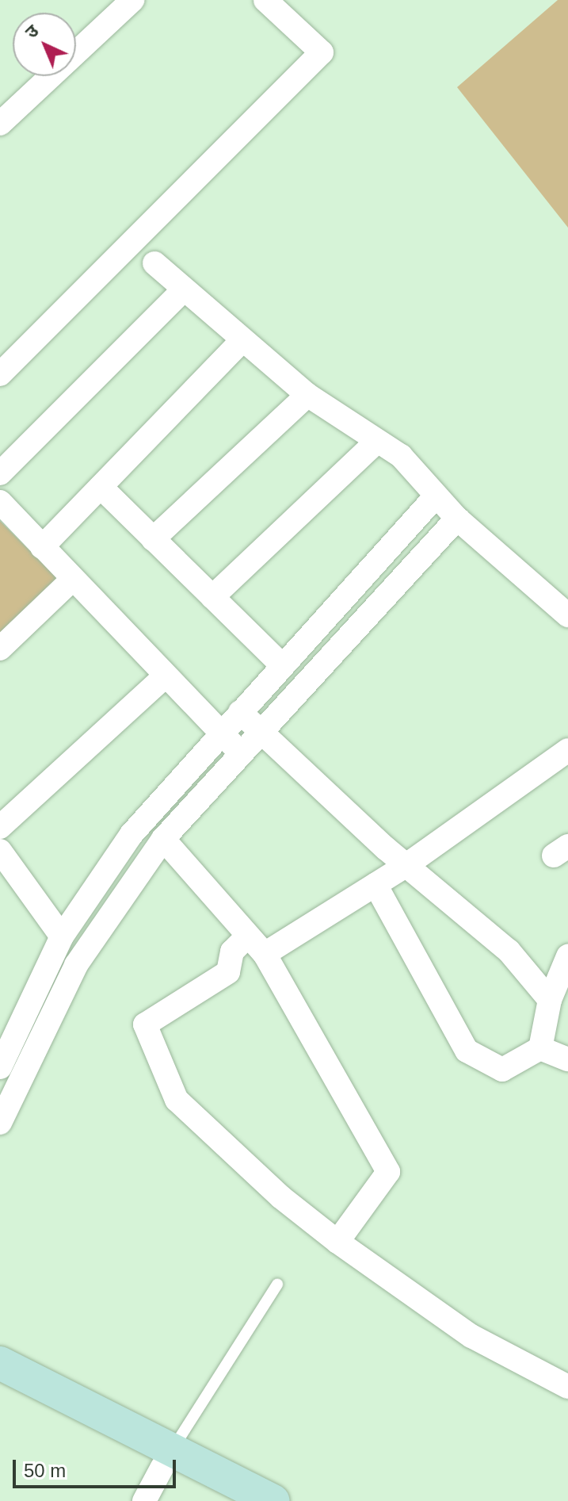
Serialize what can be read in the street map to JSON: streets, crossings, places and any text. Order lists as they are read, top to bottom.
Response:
{
  "scale_bar": "50 m",
  "north": "top left"
}
